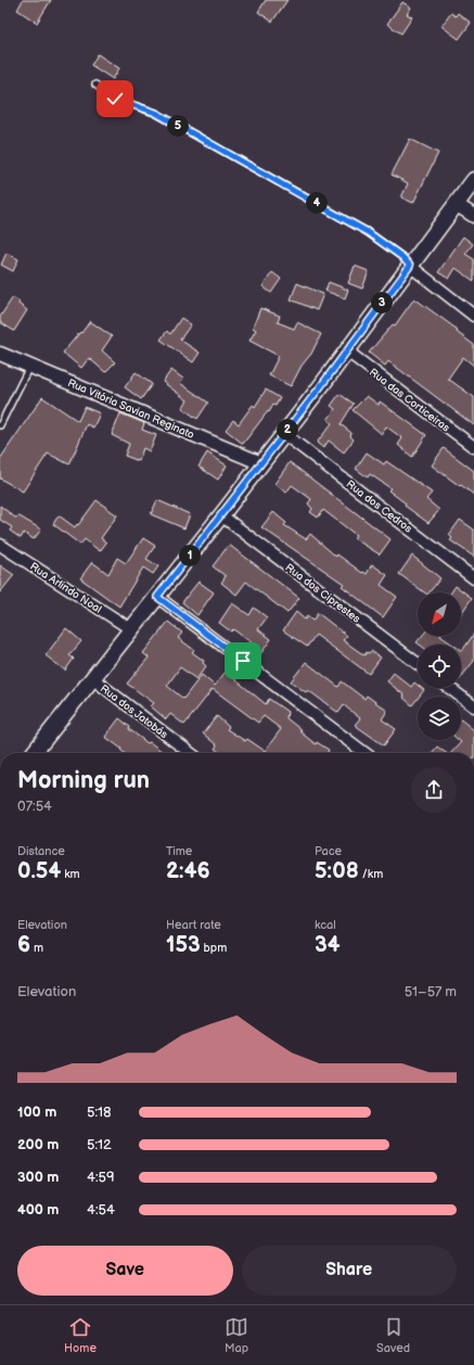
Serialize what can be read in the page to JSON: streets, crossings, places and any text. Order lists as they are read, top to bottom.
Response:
{
  "streets": {
    "street": [
      "Rua das Corticeiras",
      "Rua Vitória Savian Reginato",
      "Rua dos Cedros",
      "Rua Arlindo Noal",
      "Rua dos Ciprestes",
      "Rua dos Jatobás"
    ]
  },
  "north": "bottom left",
  "page": {
    "pins": [
      "5",
      "4",
      "3",
      "2",
      "1"
    ],
    "heading": ["Morning run", "07:54"],
    "stats": [
      ["Distance", "0.54 km"],
      ["Time", "2:46"],
      ["Pace", "5:08 /km"],
      ["Elevation", "6 m"],
      ["Heart rate", "153 bpm"],
      ["kcal", "34"]
    ],
    "chart": ["Elevation", "51–57 m"],
    "list": [
      {
        "name": "100 m",
        "note": "5:18"
      },
      {
        "name": "200 m",
        "note": "5:12"
      },
      {
        "name": "300 m",
        "note": "4:59"
      },
      {
        "name": "400 m",
        "note": "4:54"
      }
    ],
    "buttons": ["Save", "Share"],
    "tabs": ["Home", "Map", "Saved"]
  }
}
